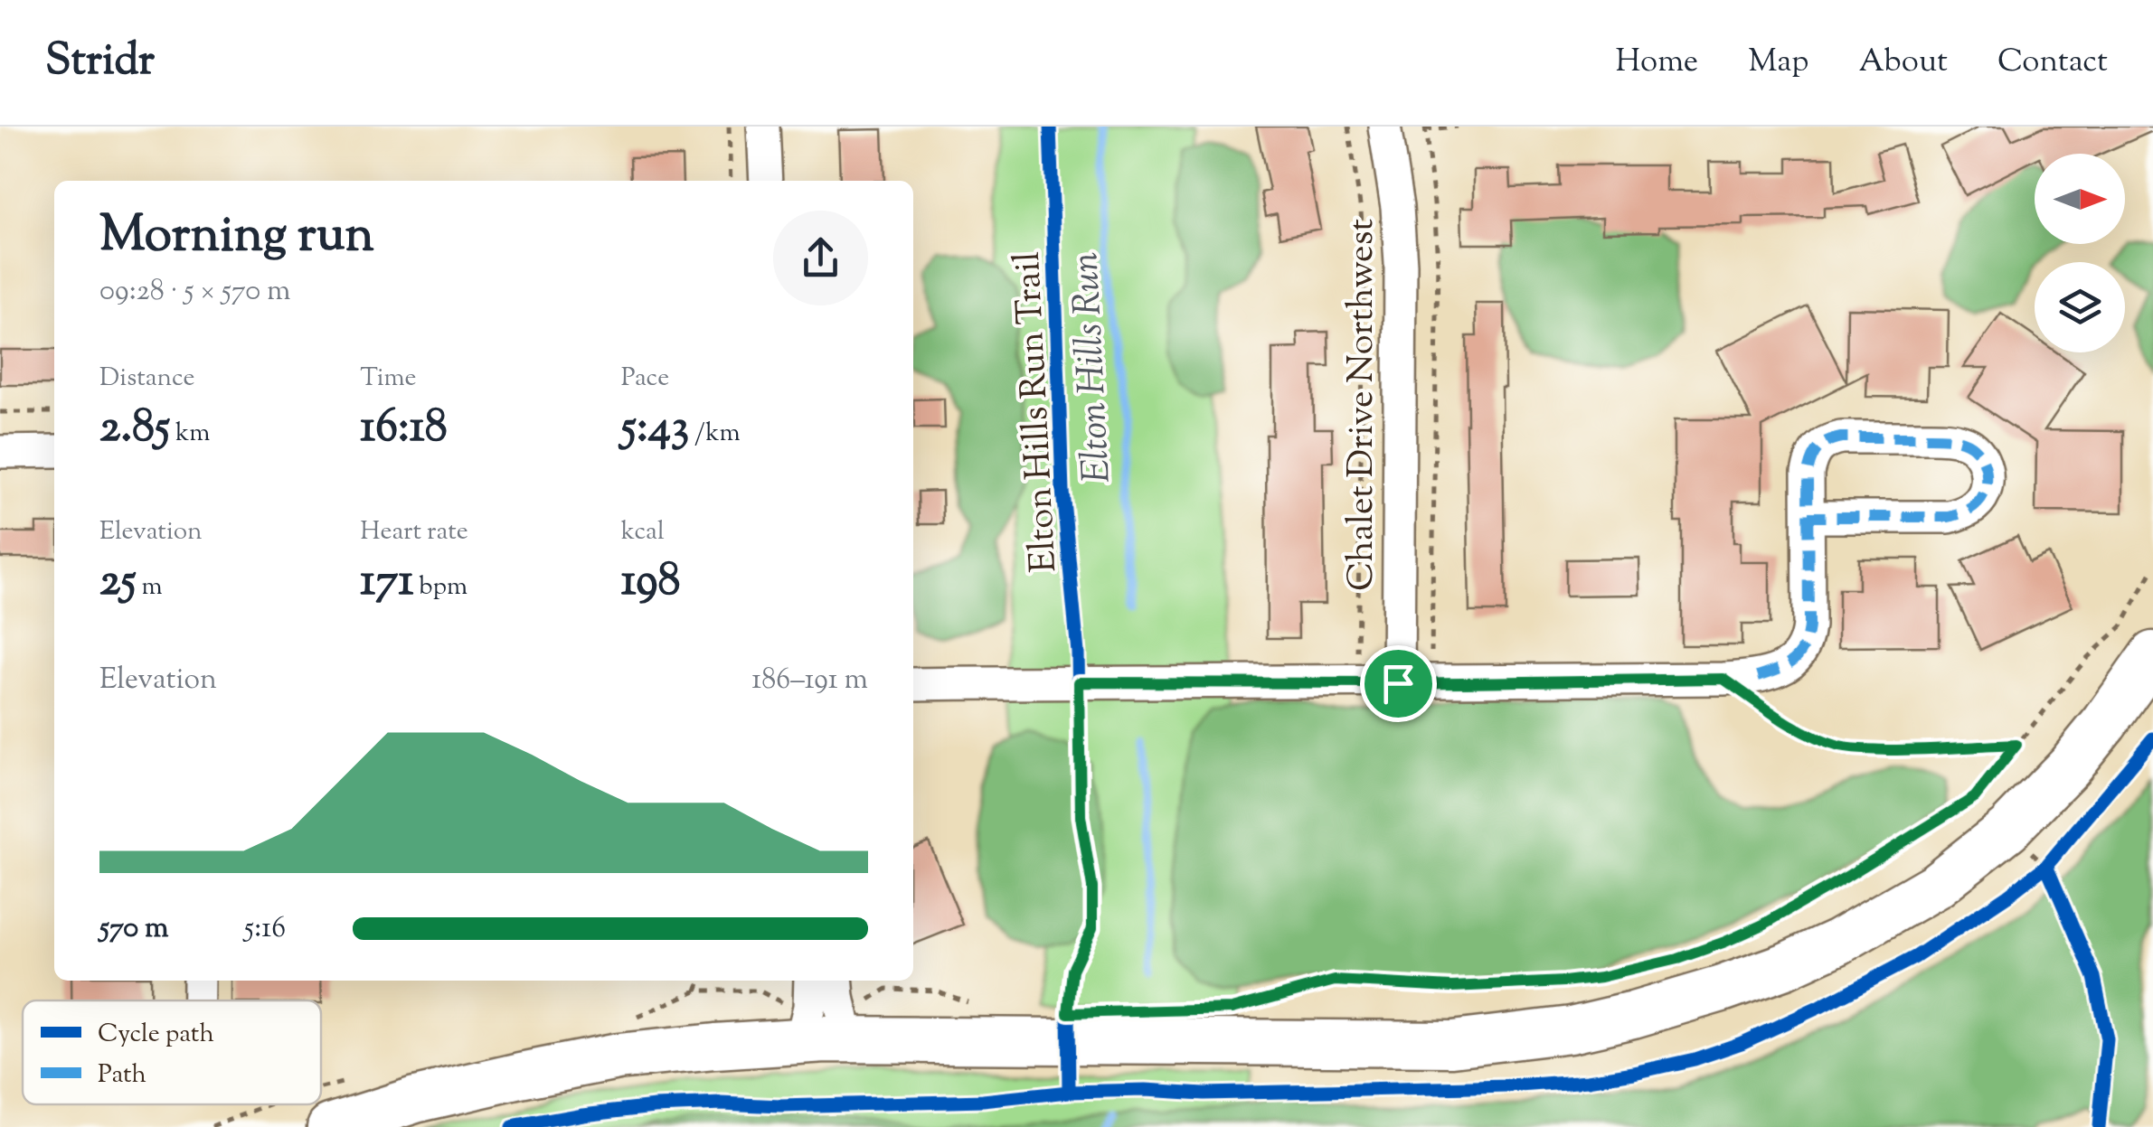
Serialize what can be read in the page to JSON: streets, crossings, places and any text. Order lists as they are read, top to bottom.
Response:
{
  "streets": {
    "street": ["Chalet Drive Northwest"],
    "cycle path": ["Elton Hills Run Trail"]
  },
  "water": ["Elton Hills Run"],
  "legend": ["Cycle path", "Path"],
  "north": "right",
  "page": {
    "header": "Stridr",
    "nav": [
      "Home",
      "Map",
      "About",
      "Contact"
    ],
    "heading": ["Morning run", "09:28 · 5 × 570 m"],
    "stats": [
      ["Distance", "2.85 km"],
      ["Time", "16:18"],
      ["Pace", "5:43 /km"],
      ["Elevation", "25 m"],
      ["Heart rate", "171 bpm"],
      ["kcal", "198"]
    ],
    "chart": ["Elevation", "186–191 m"],
    "list": [
      {
        "name": "570 m",
        "note": "5:16"
      }
    ]
  }
}
